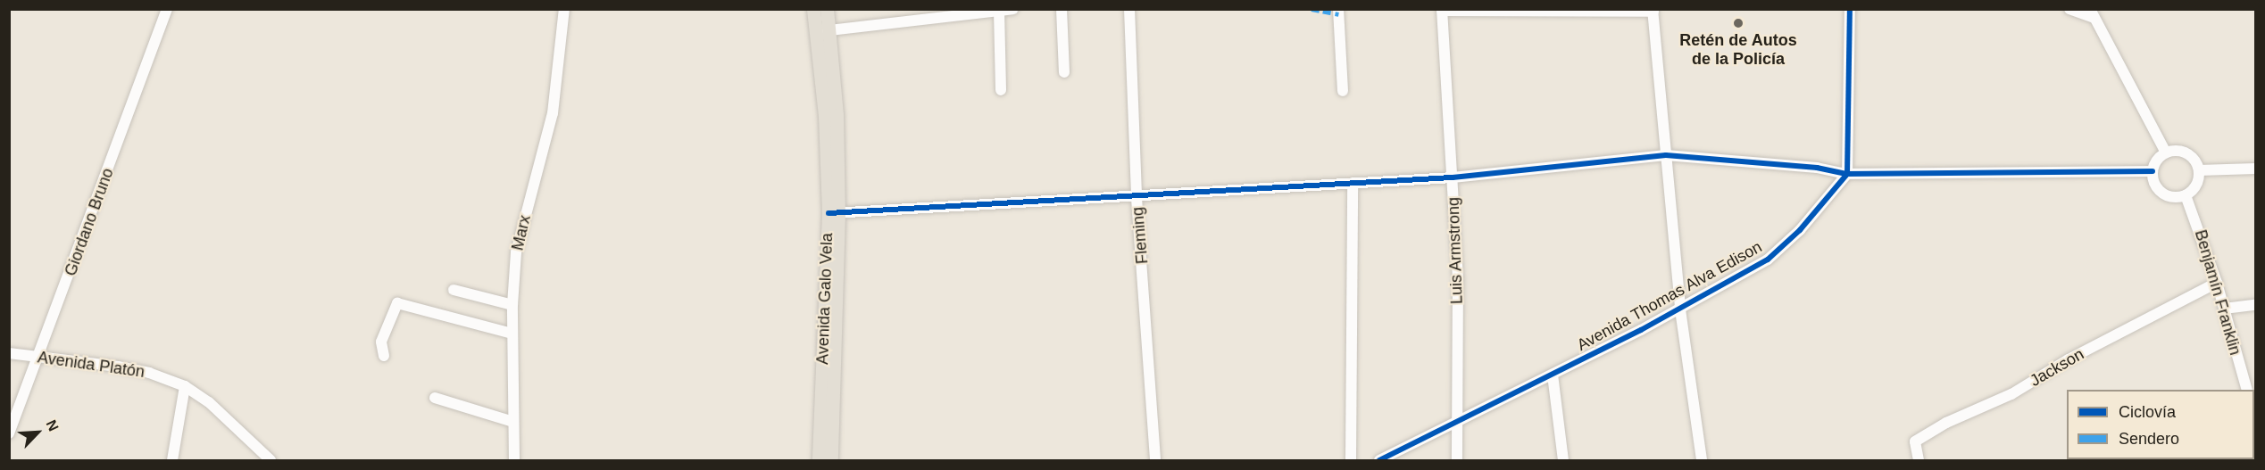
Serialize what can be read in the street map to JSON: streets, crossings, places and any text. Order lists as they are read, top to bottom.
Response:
{
  "streets": {
    "main road": ["Avenida Galo Vela"],
    "street": [
      "Giordano Bruno",
      "Marx",
      "Fleming",
      "Luis Armstrong",
      "Benjamín Franklin",
      "Avenida Thomas Alva Edison",
      "Avenida Platón",
      "Jackson"
    ]
  },
  "crossings": [
    ["Giordano Bruno", "Avenida Platón"],
    ["Luis Armstrong", "Avenida Thomas Alva Edison"],
    ["Benjamín Franklin", "Jackson"]
  ],
  "places": ["Retén de Autos de la Policía"],
  "legend": ["Ciclovía", "Sendero"],
  "north": "top right"
}
